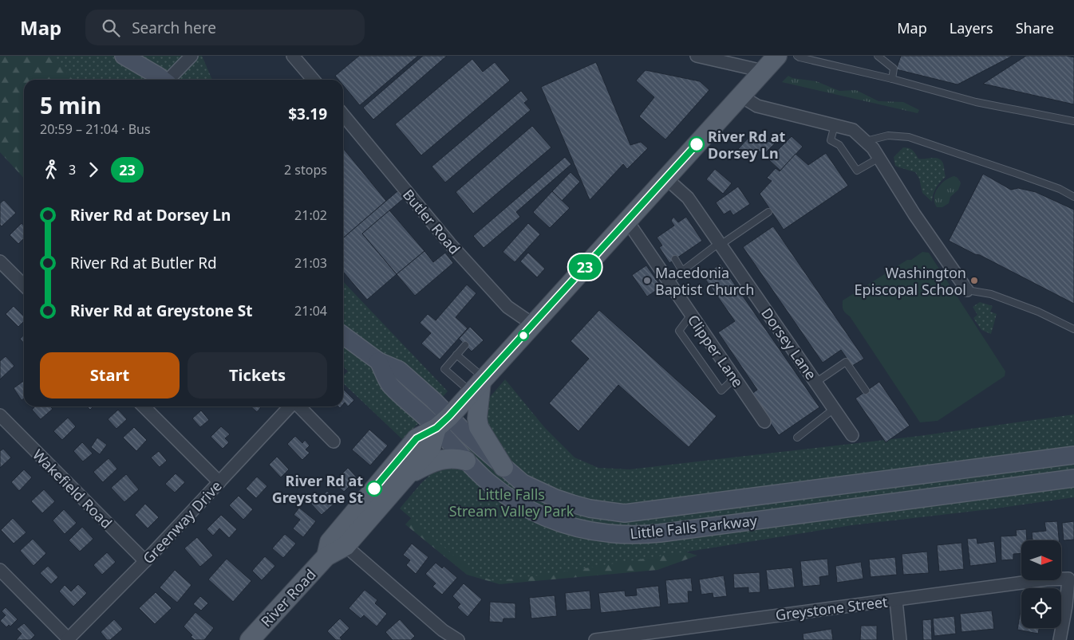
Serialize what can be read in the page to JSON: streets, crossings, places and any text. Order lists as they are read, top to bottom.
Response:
{
  "streets": {
    "main road": ["Little Falls Parkway", "River Road"],
    "street": [
      "Butler Road",
      "Dorsey Lane",
      "Clipper Lane",
      "Wakefield Road",
      "Greenway Drive",
      "Greystone Street"
    ]
  },
  "crossings": [
    ["Butler Road", "River Road"],
    ["Dorsey Lane", "River Road"],
    ["Clipper Lane", "River Road"],
    ["Wakefield Road", "Greenway Drive"],
    ["Little Falls Parkway", "River Road"]
  ],
  "parks": ["Little Falls Stream Valley Park"],
  "places": [
    "River Rd at Dorsey Ln",
    "Macedonia Baptist Church",
    "Washington Episcopal School",
    "River Rd at Greystone St"
  ],
  "lines": ["bus line 23"],
  "north": "right",
  "page": {
    "header": "Map",
    "search": "Search here",
    "nav": ["Map", "Layers", "Share"],
    "on_map": "23",
    "heading": ["5 min", "20:59 – 21:04 · Bus", "$3.19"],
    "legs": ["3", "23", "2 stops"],
    "list": [
      {
        "name": "River Rd at Dorsey Ln",
        "value": "21:02"
      },
      {
        "name": "River Rd at Butler Rd",
        "value": "21:03"
      },
      {
        "name": "River Rd at Greystone St",
        "value": "21:04"
      }
    ],
    "buttons": ["Start", "Tickets"]
  }
}
